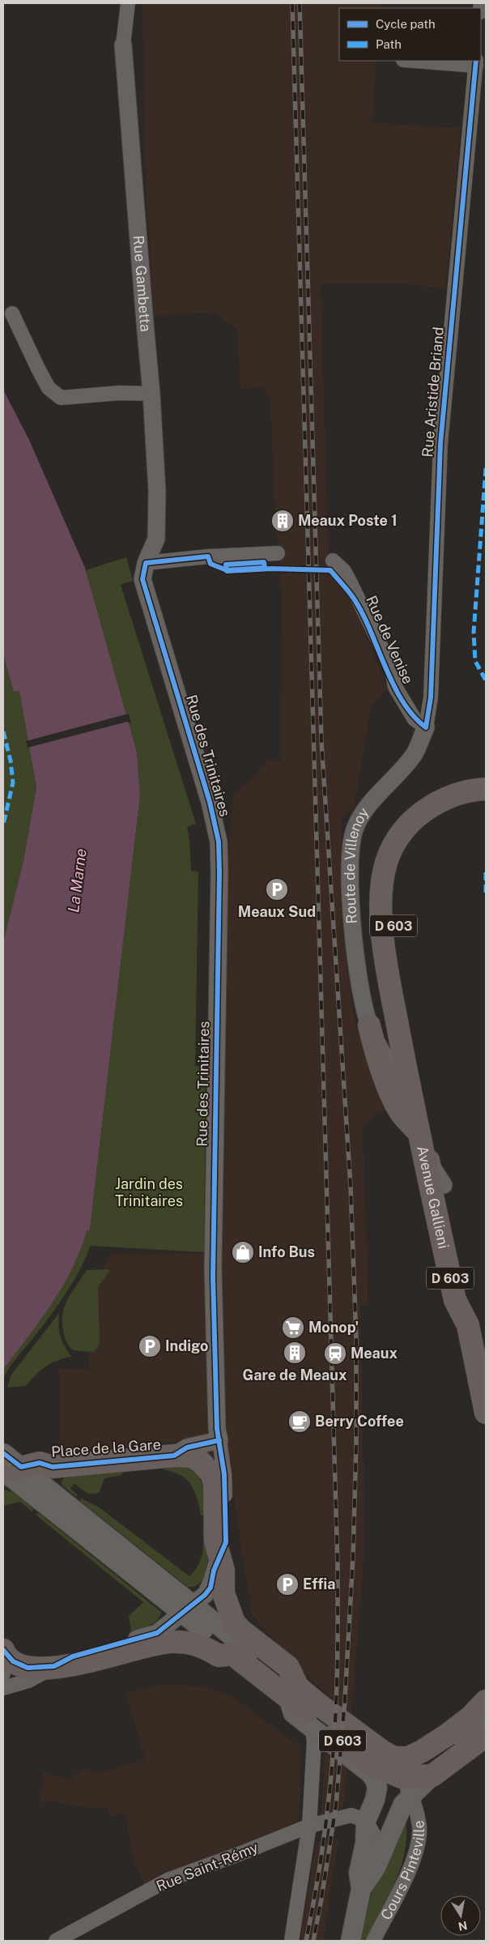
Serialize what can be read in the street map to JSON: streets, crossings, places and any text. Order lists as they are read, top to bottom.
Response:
{
  "streets": {
    "main road": [
      "Rue des Trinitaires",
      "D 603",
      "Avenue Gallieni",
      "Place de la Gare",
      "Cours Pinteville"
    ],
    "street": [
      "Rue Gambetta",
      "Rue Aristide Briand",
      "Rue de Venise",
      "Route de Villenoy",
      "Rue Saint-Rémy"
    ]
  },
  "crossings": [
    ["Rue Gambetta", "Rue des Trinitaires"],
    ["Rue Aristide Briand", "Rue de Venise"],
    ["Rue Aristide Briand", "Route de Villenoy"],
    ["Rue de Venise", "Route de Villenoy"],
    ["Rue des Trinitaires", "D 603"],
    ["Rue des Trinitaires", "Place de la Gare"],
    ["Route de Villenoy", "D 603"],
    ["D 603", "Avenue Gallieni"],
    ["D 603", "Place de la Gare"],
    ["D 603", "Cours Pinteville"],
    ["Rue Saint-Rémy", "Cours Pinteville"]
  ],
  "water": ["La Marne"],
  "parks": ["Jardin des Trinitaires"],
  "places": {
    "building": ["Meaux Poste 1", "Gare de Meaux"],
    "parking": ["Meaux Sud", "Indigo", "Effia"],
    "shop": ["Info Bus"],
    "supermarket": ["Monop'"],
    "station": ["Meaux"],
    "cafe": ["Berry Coffee"]
  },
  "legend": ["Cycle path", "Path"],
  "north": "bottom"
}
